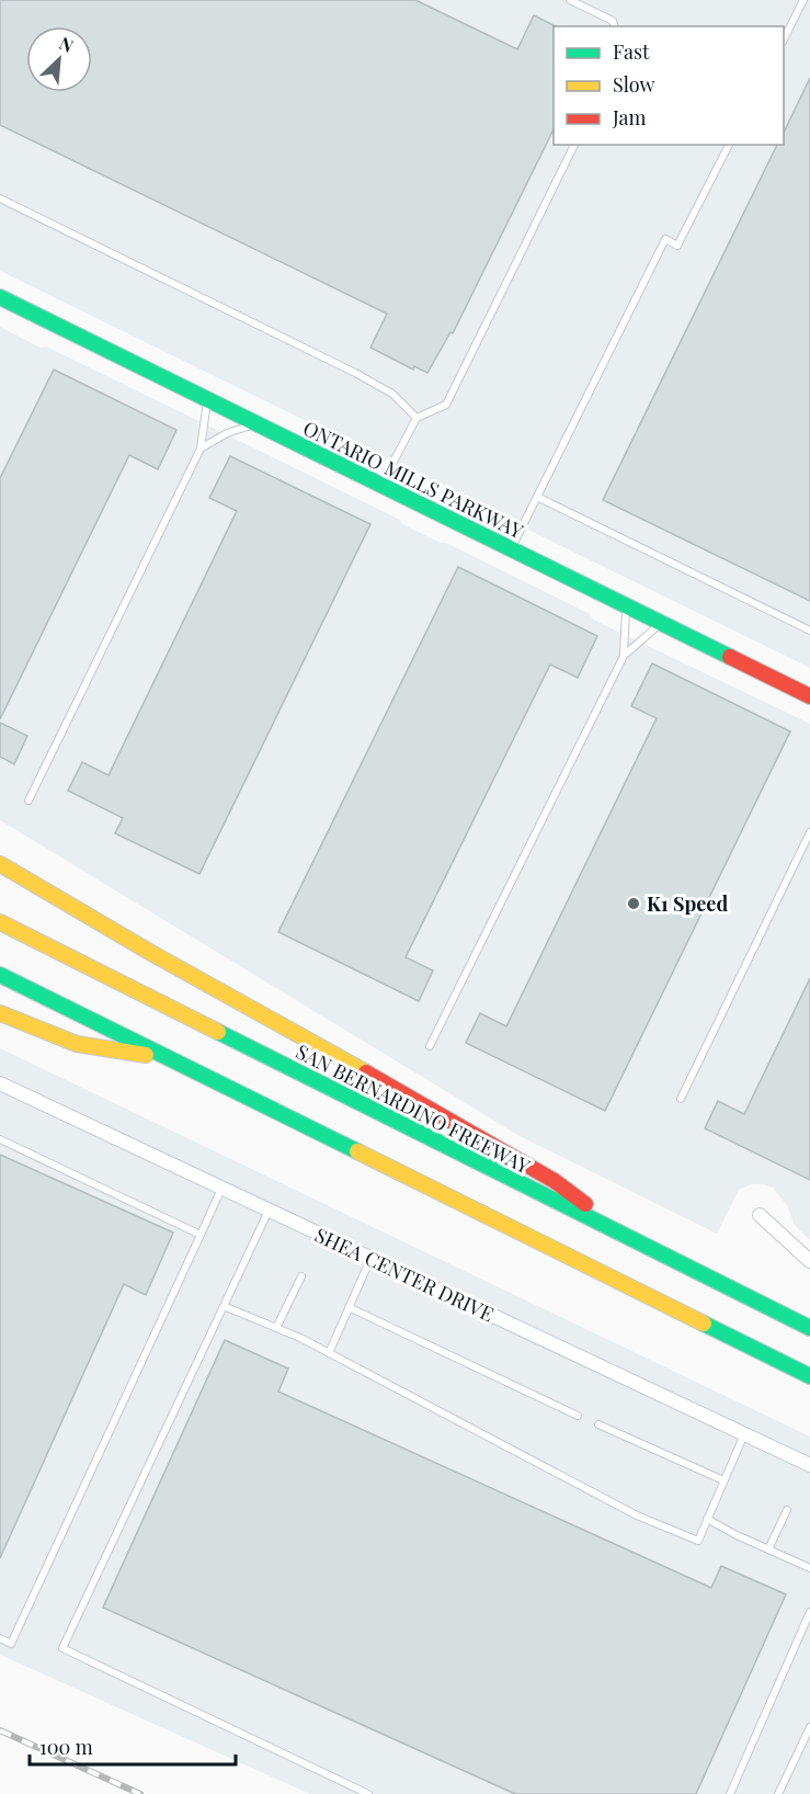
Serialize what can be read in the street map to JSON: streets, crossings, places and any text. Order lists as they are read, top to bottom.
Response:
{
  "streets": {
    "main road": ["ONTARIO MILLS PARKWAY", "SAN BERNARDINO FREEWAY"],
    "street": ["SHEA CENTER DRIVE"]
  },
  "places": ["K1 Speed"],
  "legend": ["Fast", "Slow", "Jam"],
  "scale_bar": "100 m",
  "north": "top right"
}
